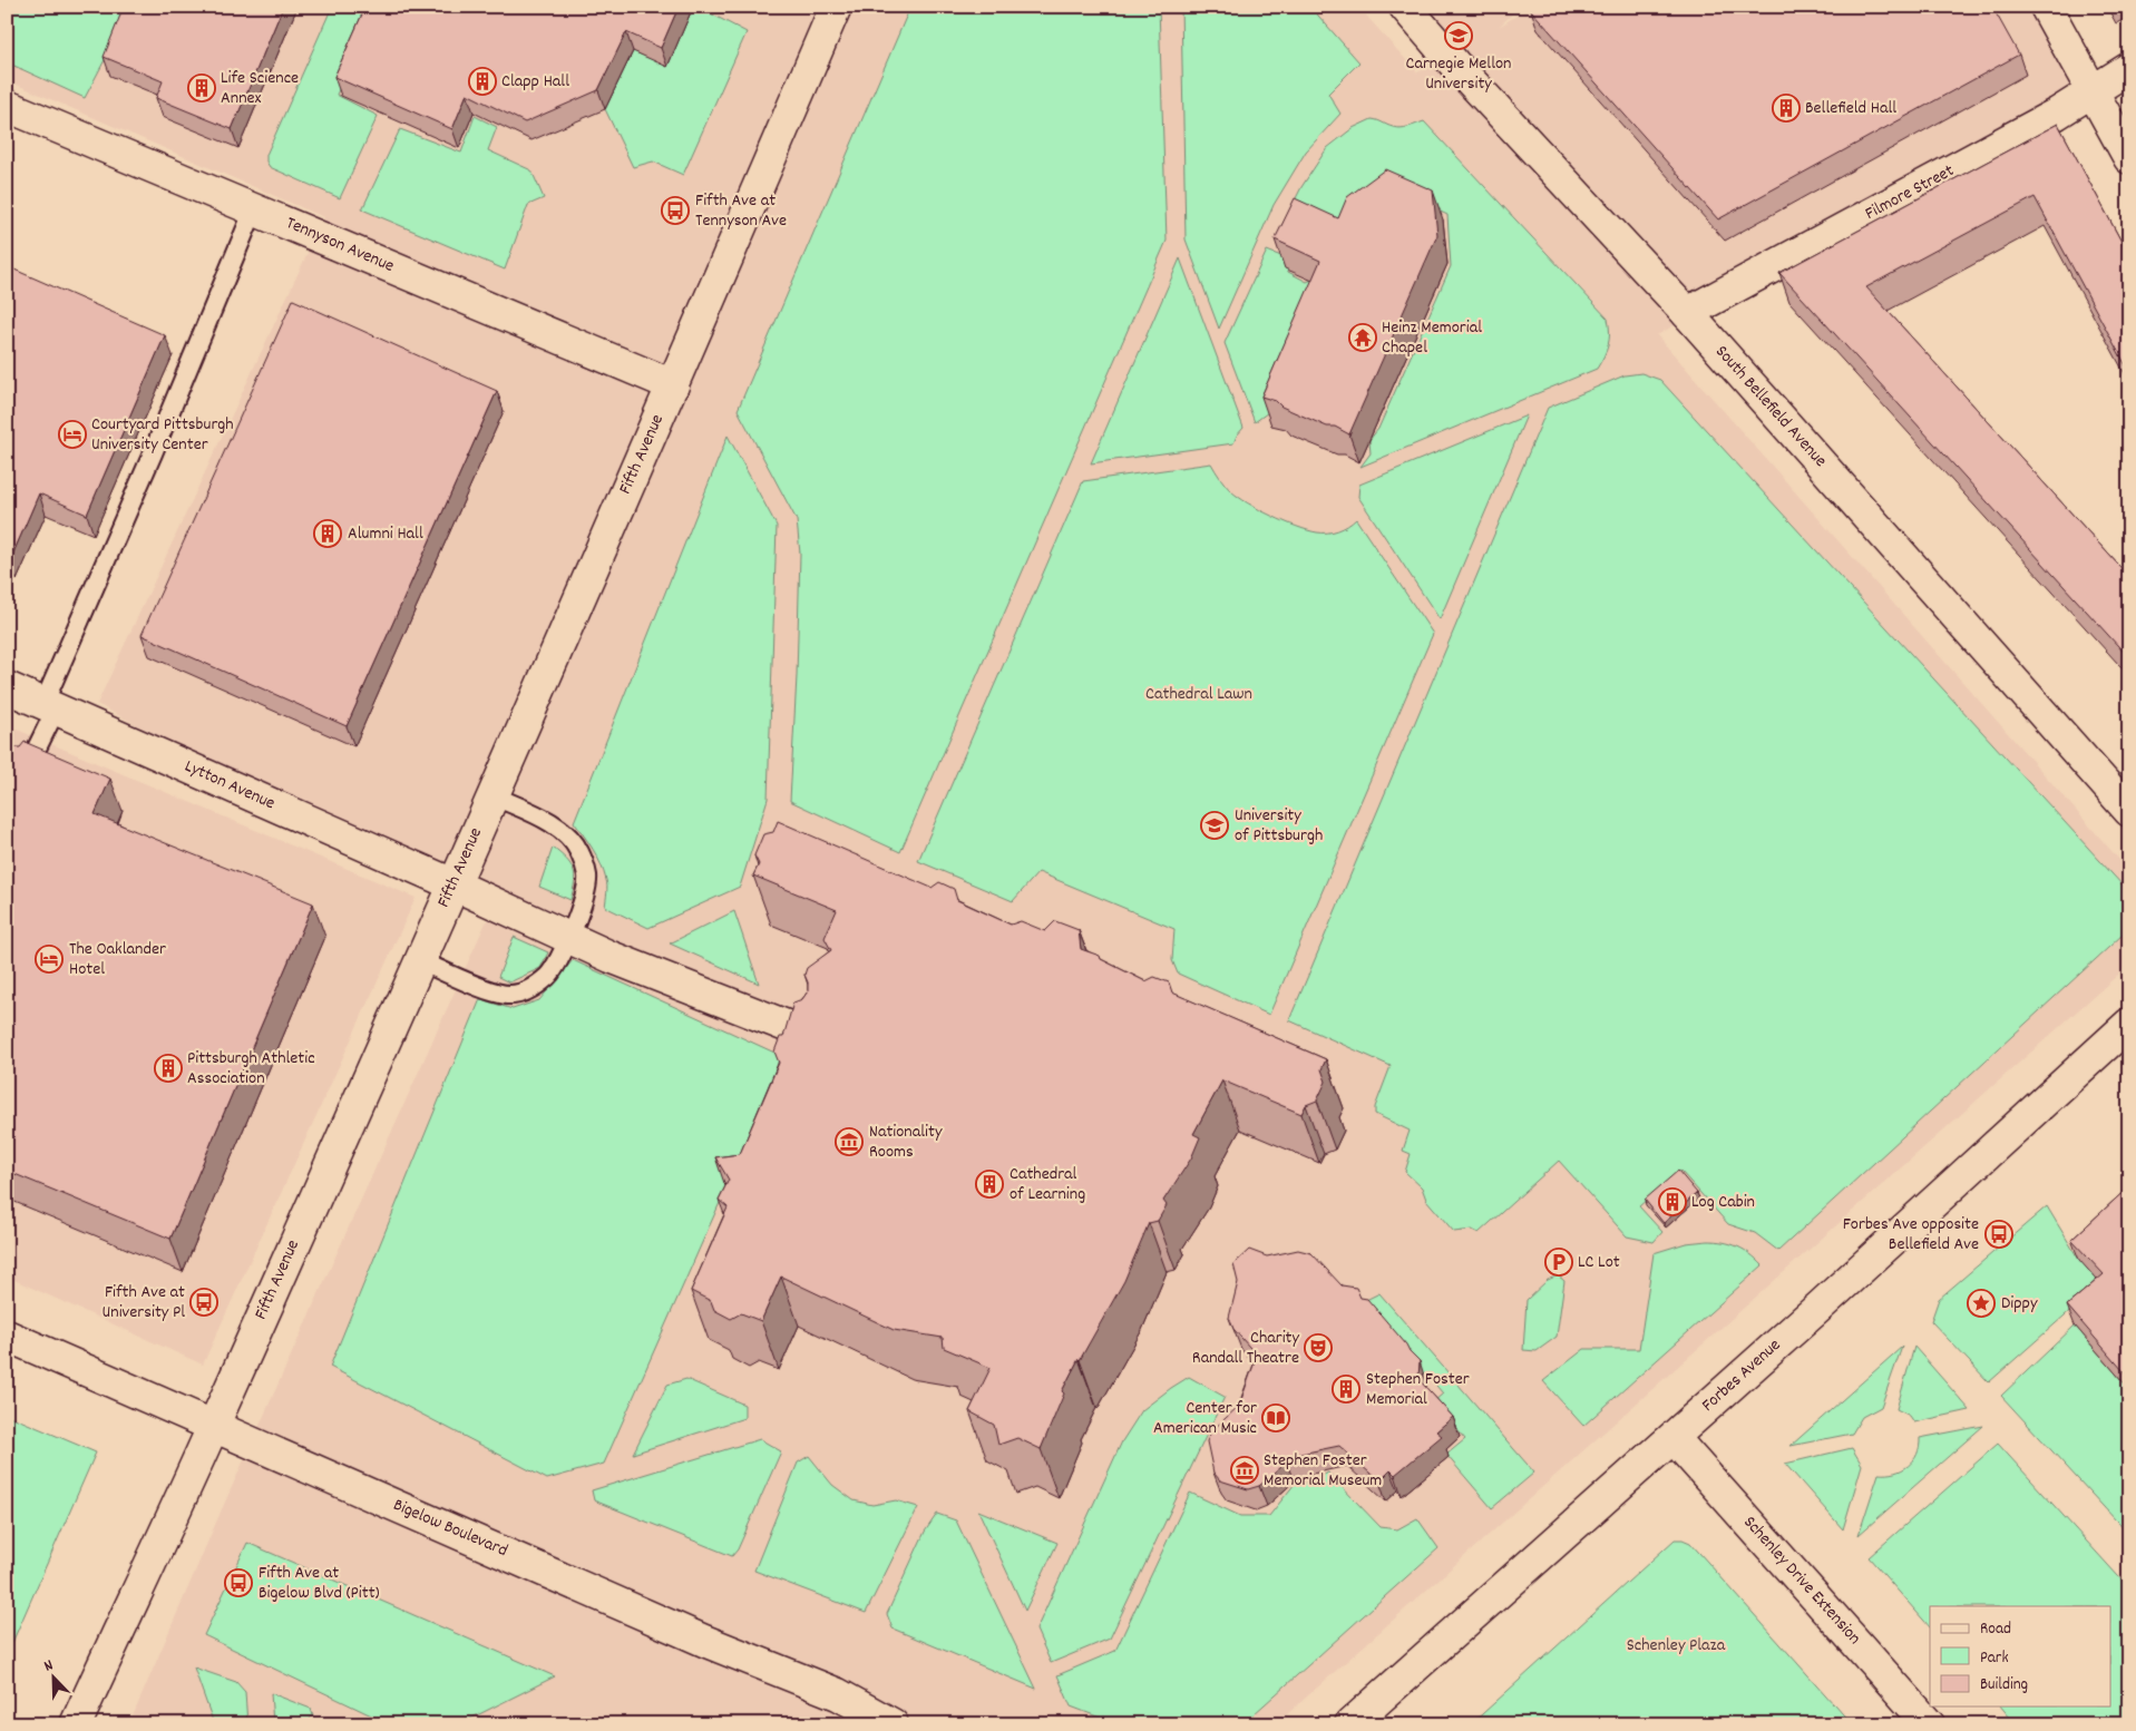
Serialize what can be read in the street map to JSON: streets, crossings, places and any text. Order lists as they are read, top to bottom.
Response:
{
  "streets": {
    "main road": [
      "Filmore Street",
      "Tennyson Avenue",
      "South Bellefield Avenue",
      "Fifth Avenue",
      "Lytton Avenue",
      "Forbes Avenue",
      "Bigelow Boulevard",
      "Schenley Drive Extension"
    ]
  },
  "crossings": [
    ["Filmore Street", "South Bellefield Avenue"],
    ["Tennyson Avenue", "Fifth Avenue"],
    ["Fifth Avenue", "Lytton Avenue"],
    ["Fifth Avenue", "Bigelow Boulevard"],
    ["Forbes Avenue", "Schenley Drive Extension"]
  ],
  "parks": ["Cathedral Lawn", "Schenley Plaza"],
  "places": {
    "school or university": ["Carnegie Mellon University", "University of Pittsburgh"],
    "building": [
      "Clapp Hall",
      "Life Science Annex",
      "Bellefield Hall",
      "Alumni Hall",
      "Pittsburgh Athletic Association",
      "Cathedral of Learning",
      "Log Cabin",
      "Stephen Foster Memorial"
    ],
    "bus stop": [
      "Fifth Ave at Tennyson Ave",
      "Forbes Ave opposite Bellefield Ave",
      "Fifth Ave at University Pl",
      "Fifth Ave at Bigelow Blvd (Pitt)"
    ],
    "temple": ["Heinz Memorial Chapel"],
    "hotel": ["Courtyard Pittsburgh University Center", "The Oaklander Hotel"],
    "museum": ["Nationality Rooms", "Stephen Foster Memorial Museum"],
    "parking": ["LC Lot"],
    "place": ["Dippy"],
    "theatre": ["Charity Randall Theatre"],
    "library": ["Center for American Music"]
  },
  "legend": ["Road", "Park", "Building"],
  "north": "top left"
}
